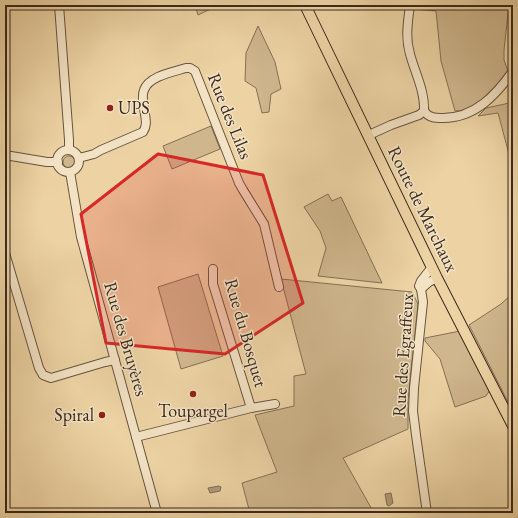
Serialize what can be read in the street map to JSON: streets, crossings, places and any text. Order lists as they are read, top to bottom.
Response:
{
  "streets": {
    "main road": ["Route de Marchaux"],
    "street": [
      "Rue des Lilas",
      "Rue du Bosquet",
      "Rue des Bruyères",
      "Rue des Egraffeux"
    ]
  },
  "crossings": [
    ["Rue des Lilas", "Rue des Bruyères"],
    ["Route de Marchaux", "Rue des Egraffeux"],
    ["Rue du Bosquet", "Rue des Bruyères"]
  ],
  "places": ["UPS", "Toupargel", "Spiral"]
}
